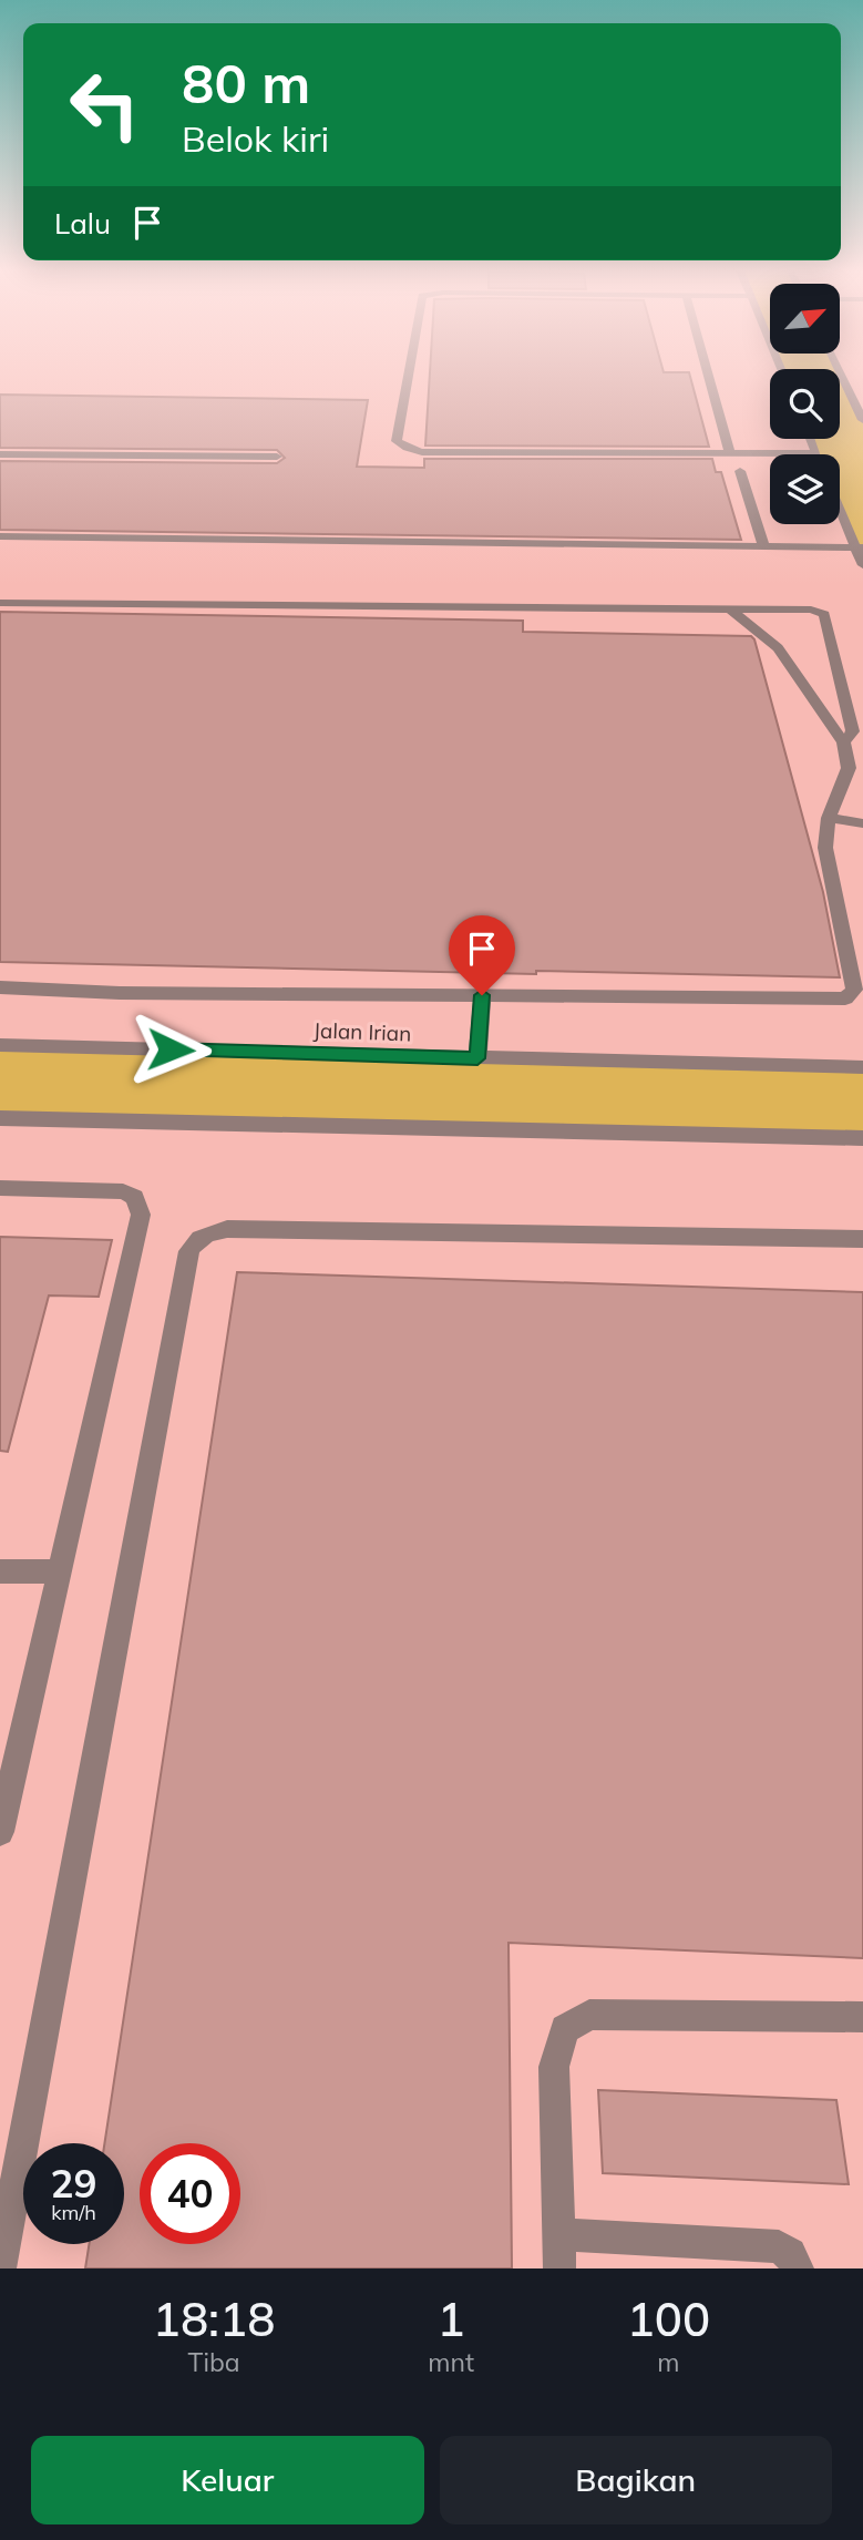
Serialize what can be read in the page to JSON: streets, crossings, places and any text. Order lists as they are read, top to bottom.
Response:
{
  "streets": {
    "street": ["Jalan Irian"]
  },
  "north": "top right",
  "page": {
    "turn": ["80 m", "Belok kiri"],
    "then": "Lalu",
    "speed": "29 km/h",
    "limit": "40",
    "eta": [
      "18:18",
      "Tiba",
      "1",
      "mnt",
      "100",
      "m"
    ],
    "buttons": ["Keluar", "Bagikan"]
  }
}
